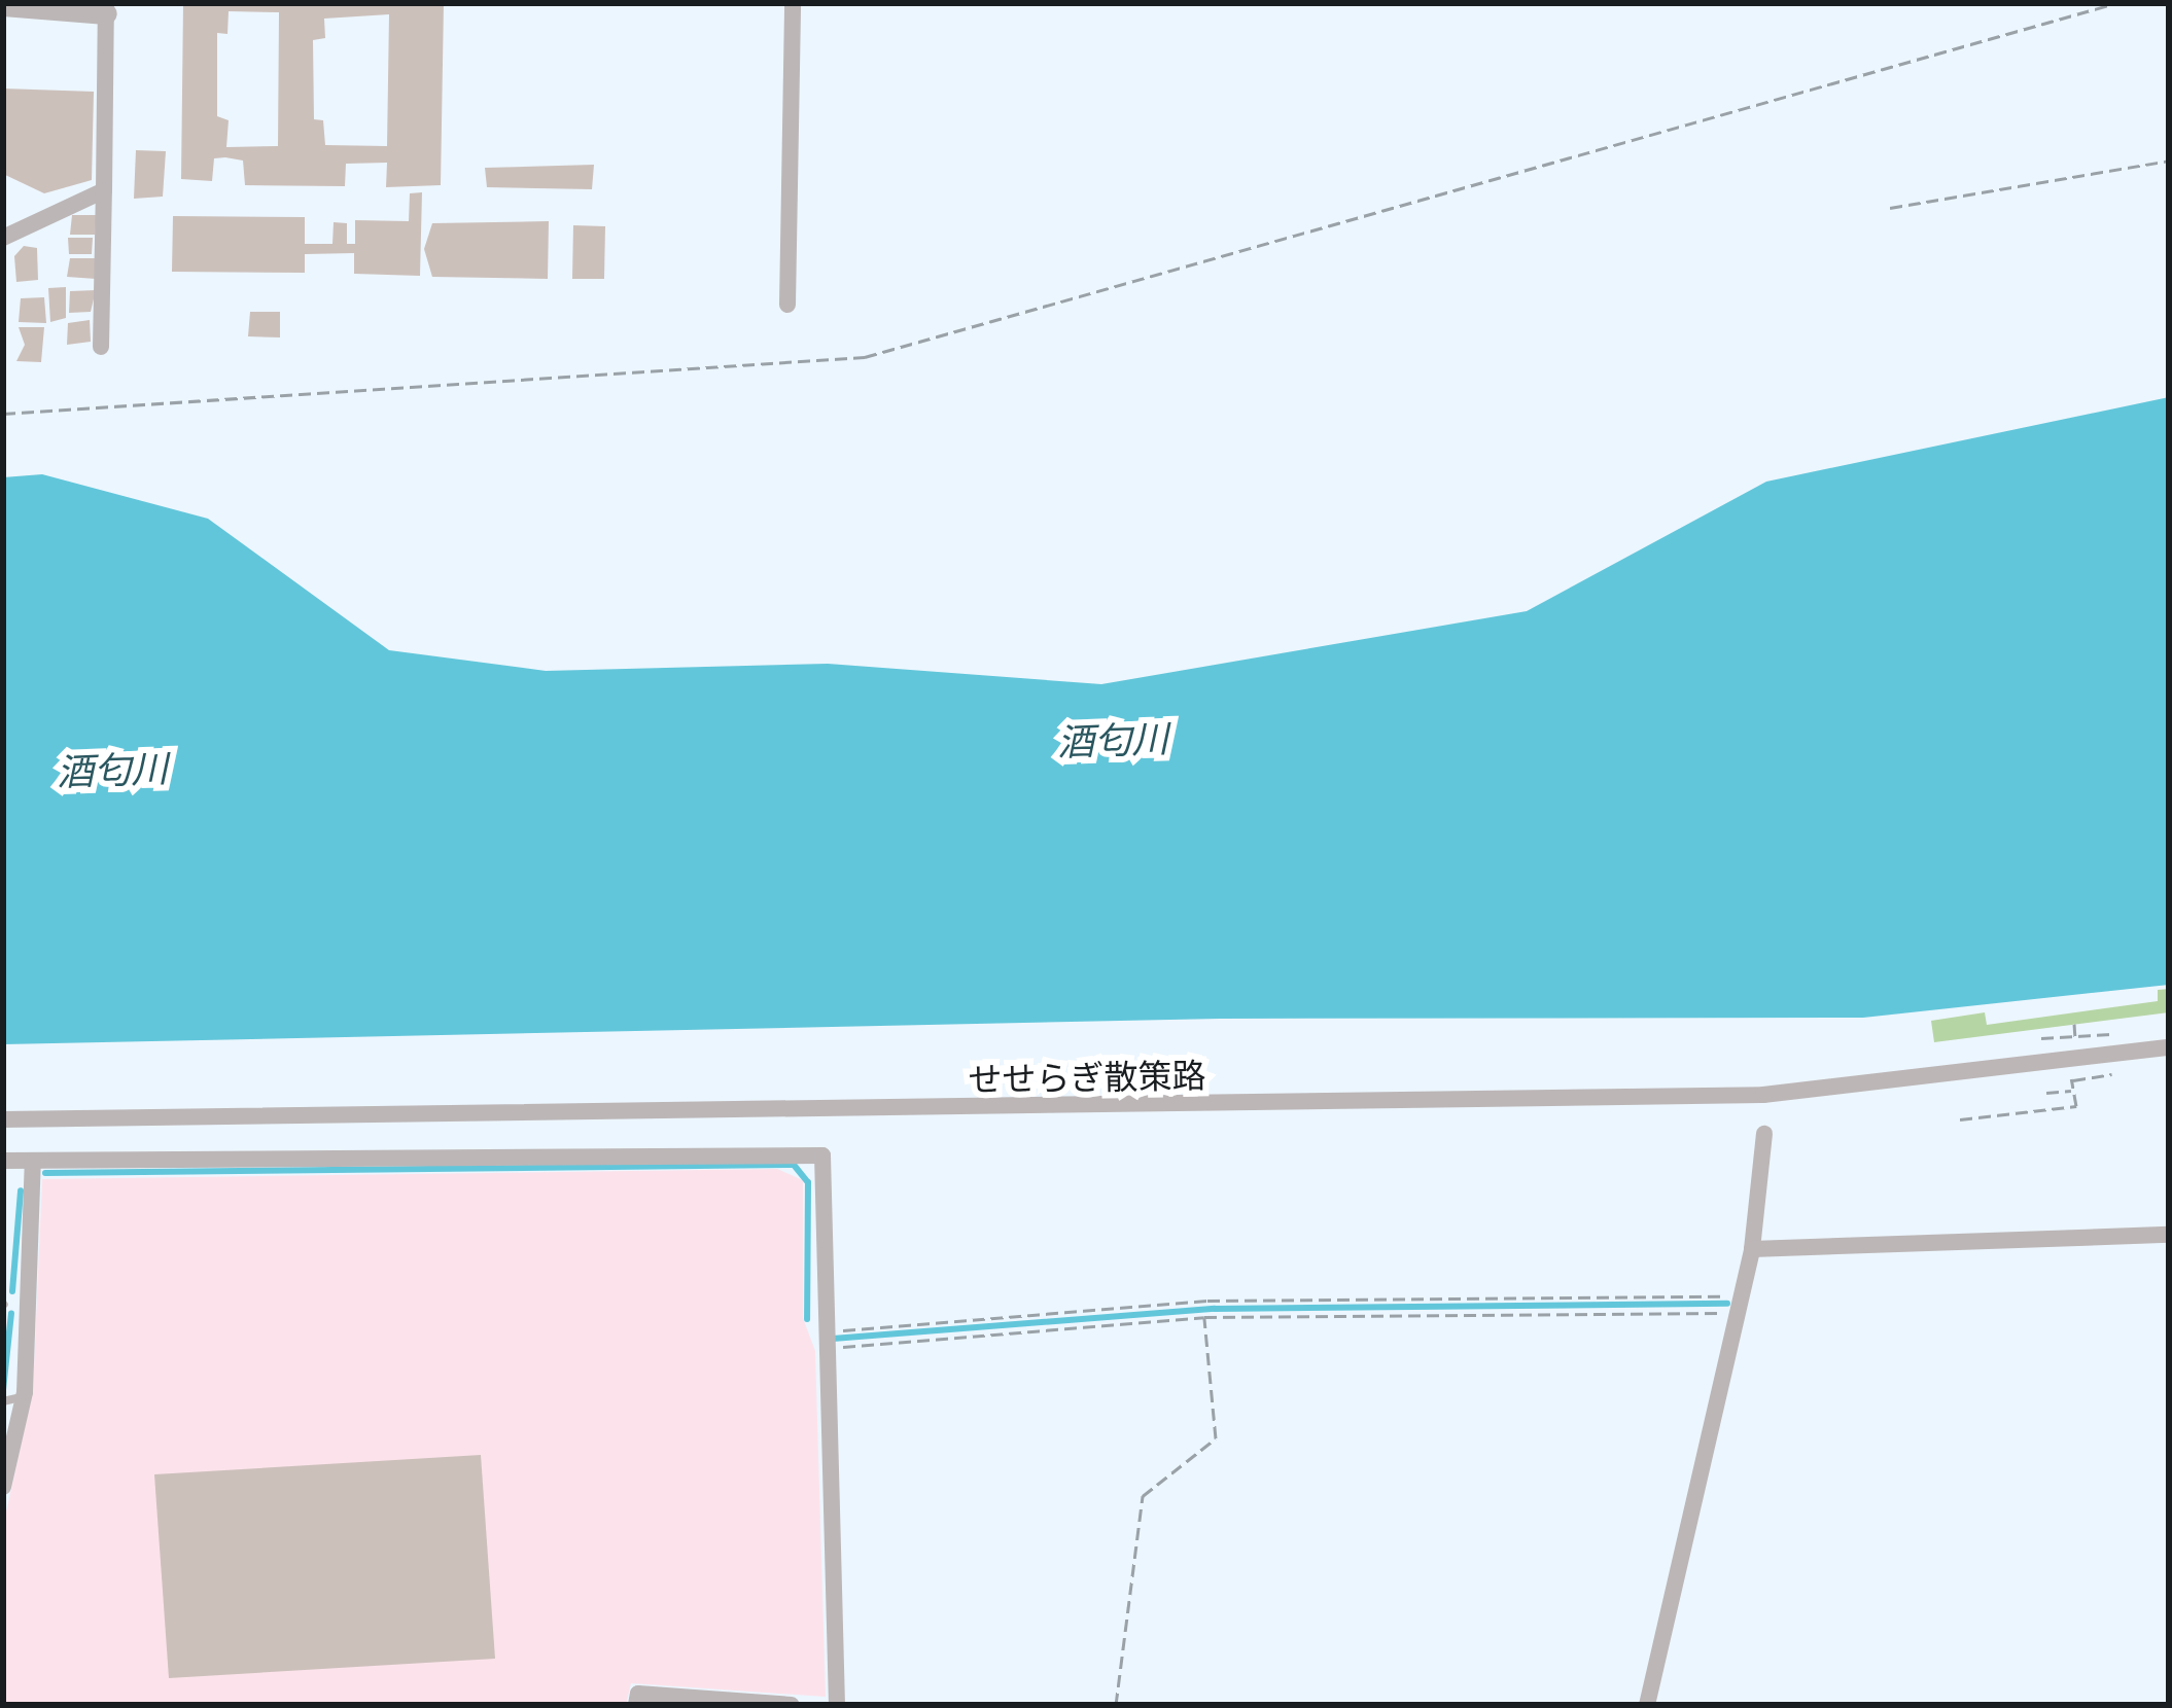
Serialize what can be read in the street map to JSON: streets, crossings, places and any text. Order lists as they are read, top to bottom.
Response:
{
  "streets": {
    "street": ["せせらぎ散策路"]
  },
  "water": ["酒匂川"]
}
